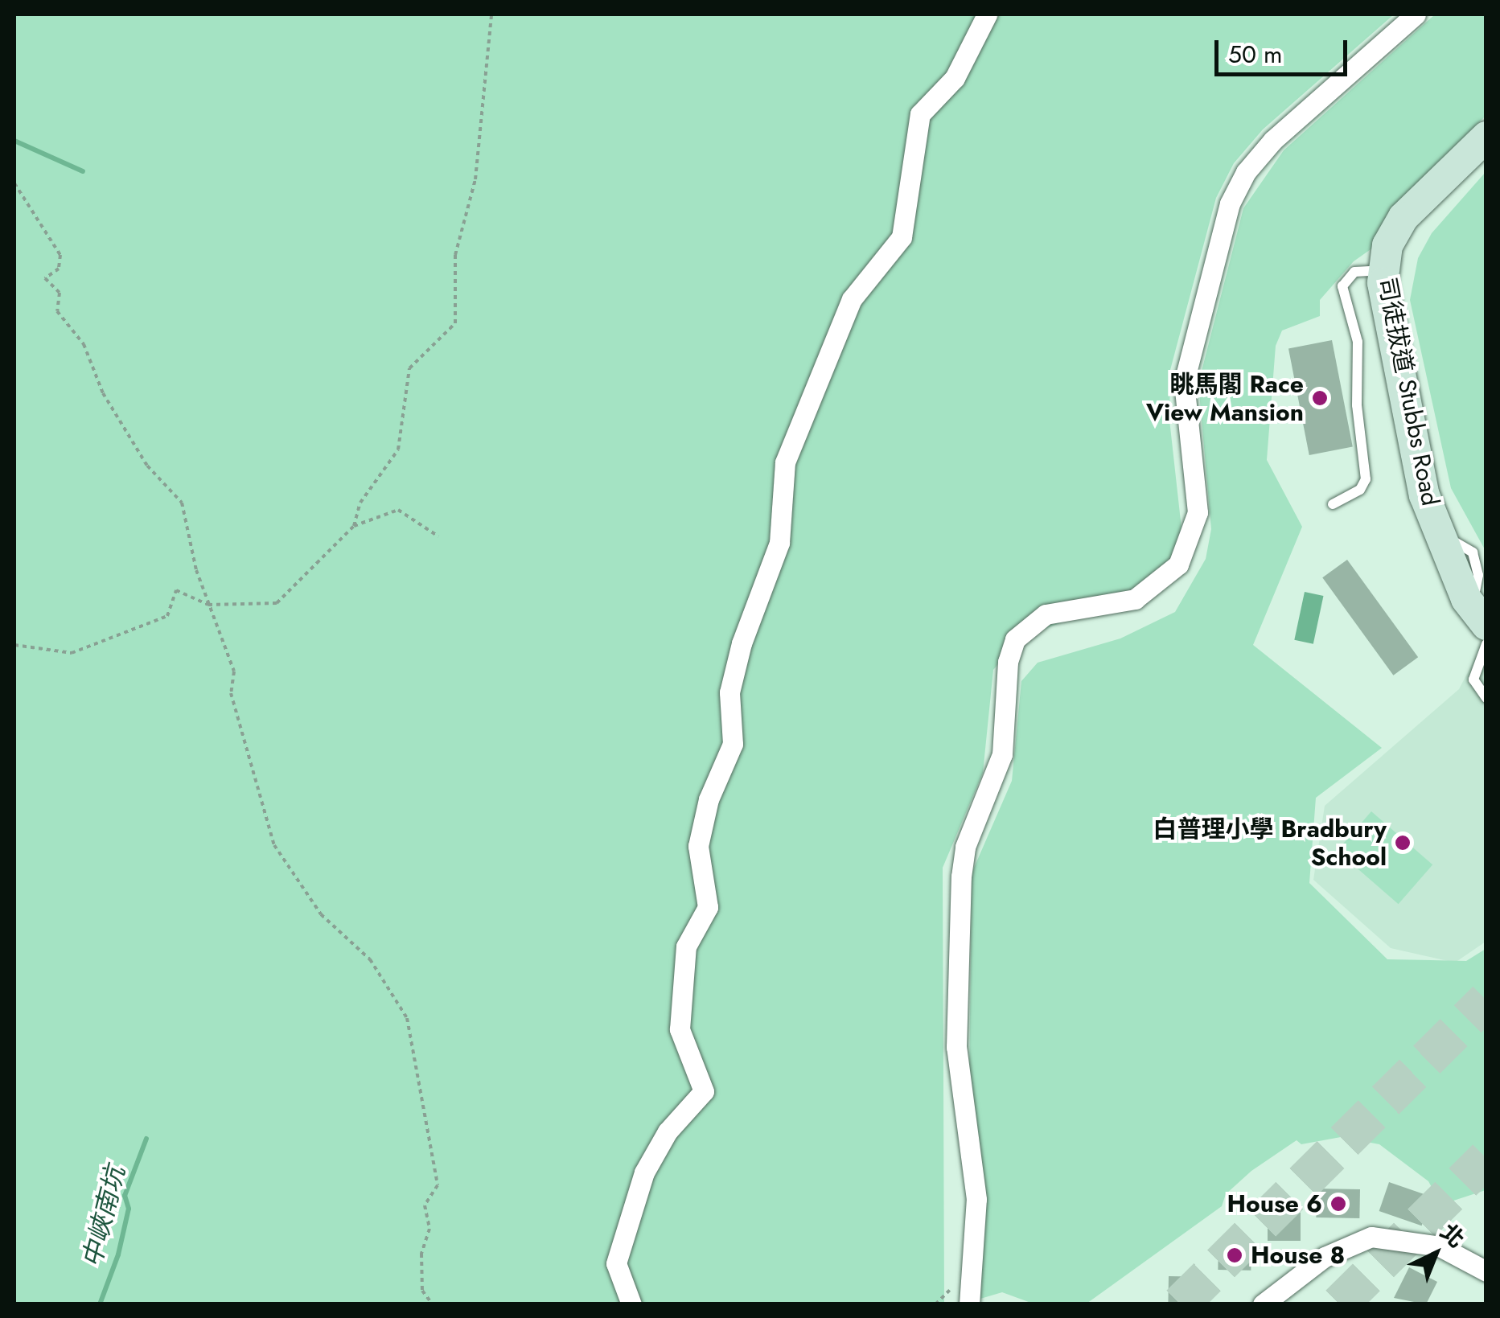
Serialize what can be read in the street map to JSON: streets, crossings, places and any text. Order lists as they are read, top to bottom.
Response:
{
  "streets": {
    "main road": ["司徒拔道 Stubbs Road"]
  },
  "water": ["中峽南坑"],
  "places": [
    "眺馬閣 Race View Mansion",
    "白普理小學 Bradbury School",
    "House 6",
    "House 8"
  ],
  "scale_bar": "50 m",
  "north": "top right"
}
